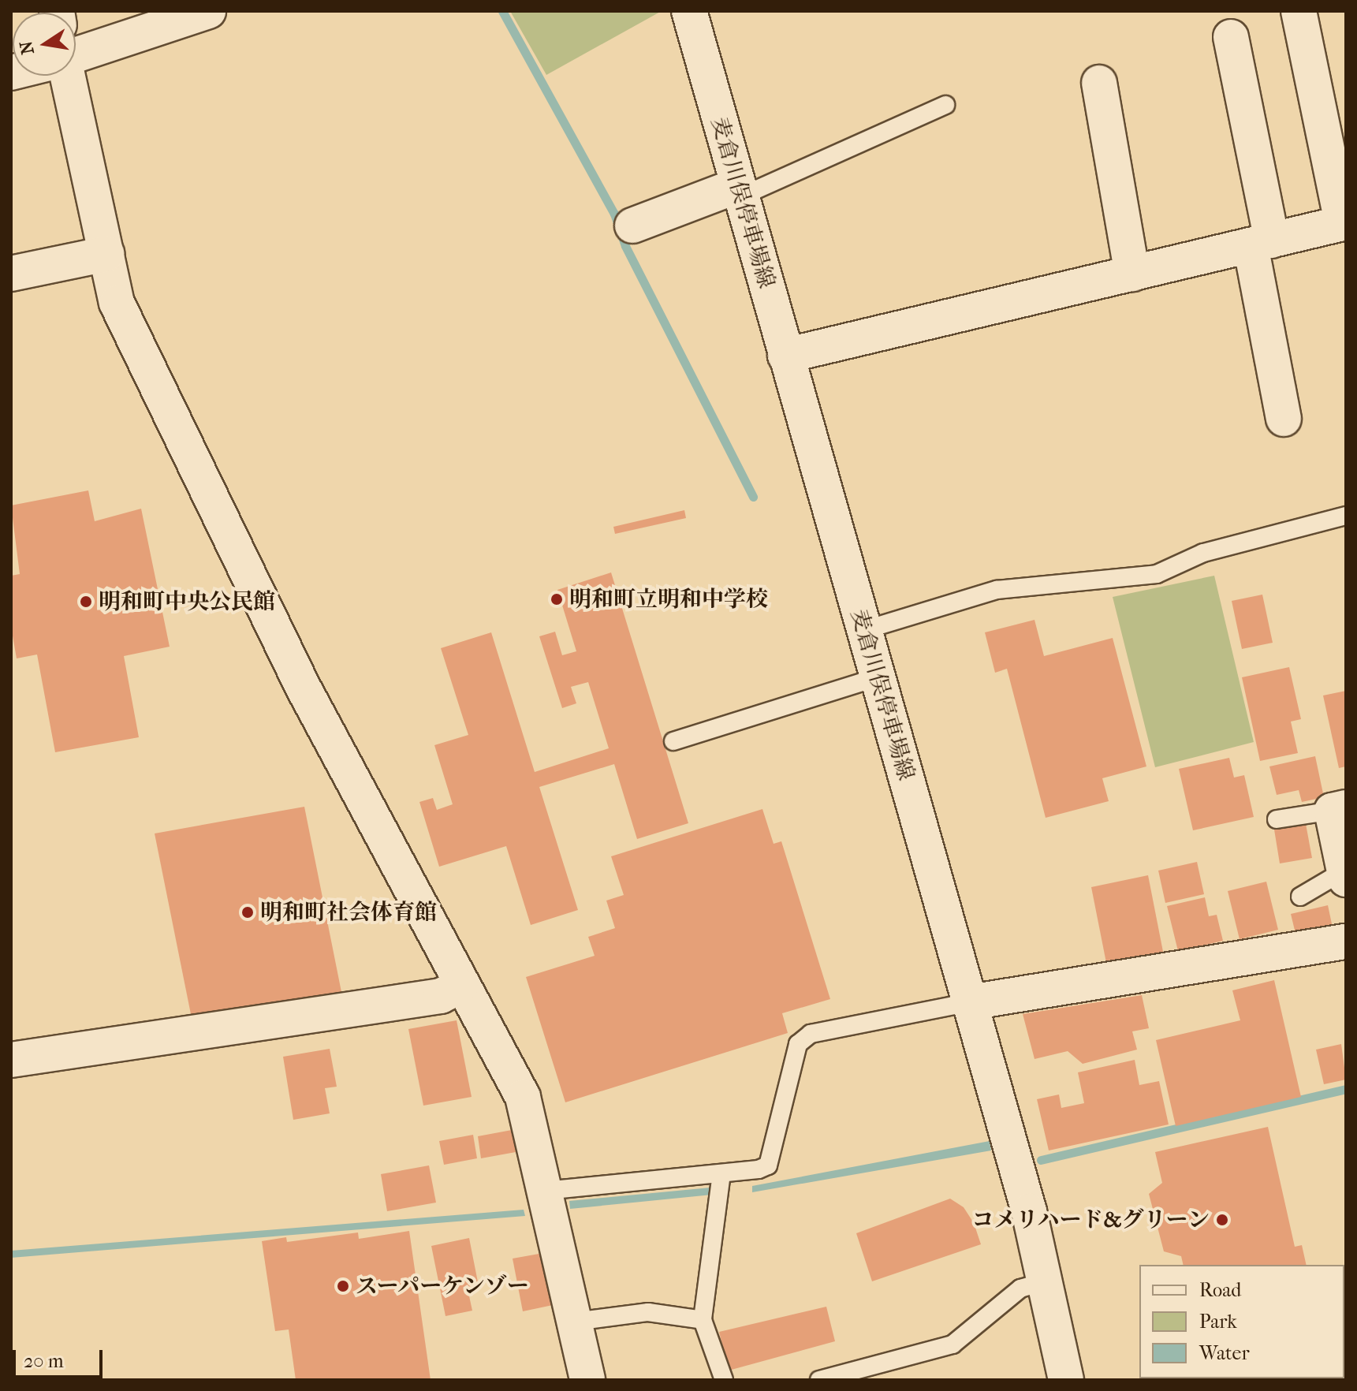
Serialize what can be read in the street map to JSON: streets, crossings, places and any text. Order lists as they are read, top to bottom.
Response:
{
  "streets": {
    "street": ["麦倉川俣停車場線"]
  },
  "places": [
    "明和町立明和中学校",
    "明和町中央公民館",
    "明和町社会体育館",
    "コメリハード&グリーン",
    "スーパーケンゾー"
  ],
  "legend": ["Road", "Park", "Water"],
  "scale_bar": "20 m",
  "north": "left"
}
